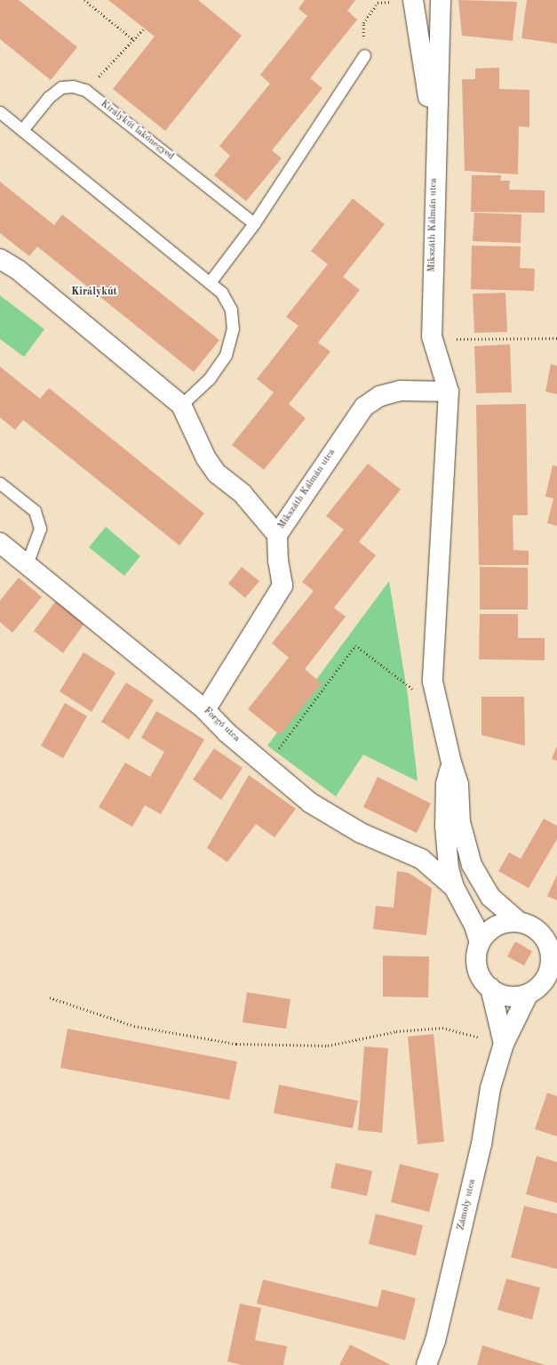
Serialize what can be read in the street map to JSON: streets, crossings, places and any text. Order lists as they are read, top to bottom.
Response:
{
  "streets": {
    "street": ["Mikszáth Kálmán utca", "Forgó utca", "Zámoly utca"],
    "lane": ["Királykút lakónegyed"]
  },
  "crossings": [
    ["Mikszáth Kálmán utca", "Forgó utca"],
    ["Mikszáth Kálmán utca", "Zámoly utca"]
  ],
  "districts": ["Királykút"]
}
